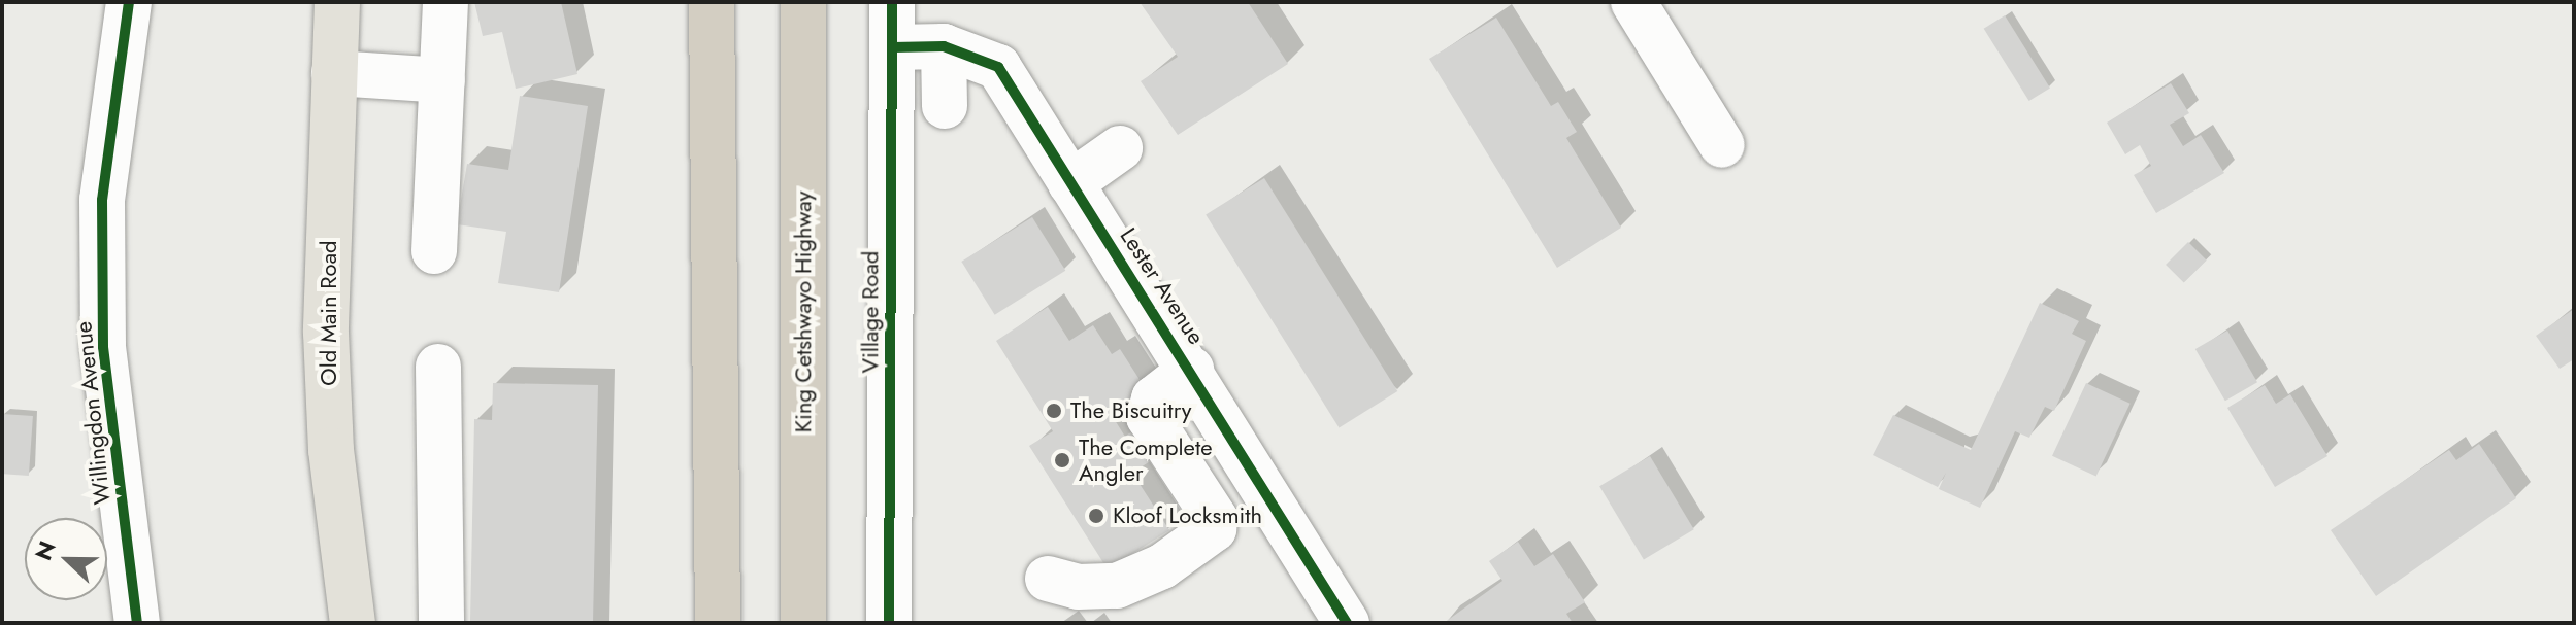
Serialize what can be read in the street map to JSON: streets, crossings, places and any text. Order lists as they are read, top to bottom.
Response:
{
  "streets": {
    "highway": ["King Cetshwayo Highway"],
    "main road": ["Old Main Road"],
    "street": ["Lester Avenue", "Village Road", "Willingdon Avenue"]
  },
  "crossings": [
    ["Lester Avenue", "Village Road"]
  ],
  "places": ["The Biscuitry", "The Complete Angler", "Kloof Locksmith"],
  "north": "left"
}
